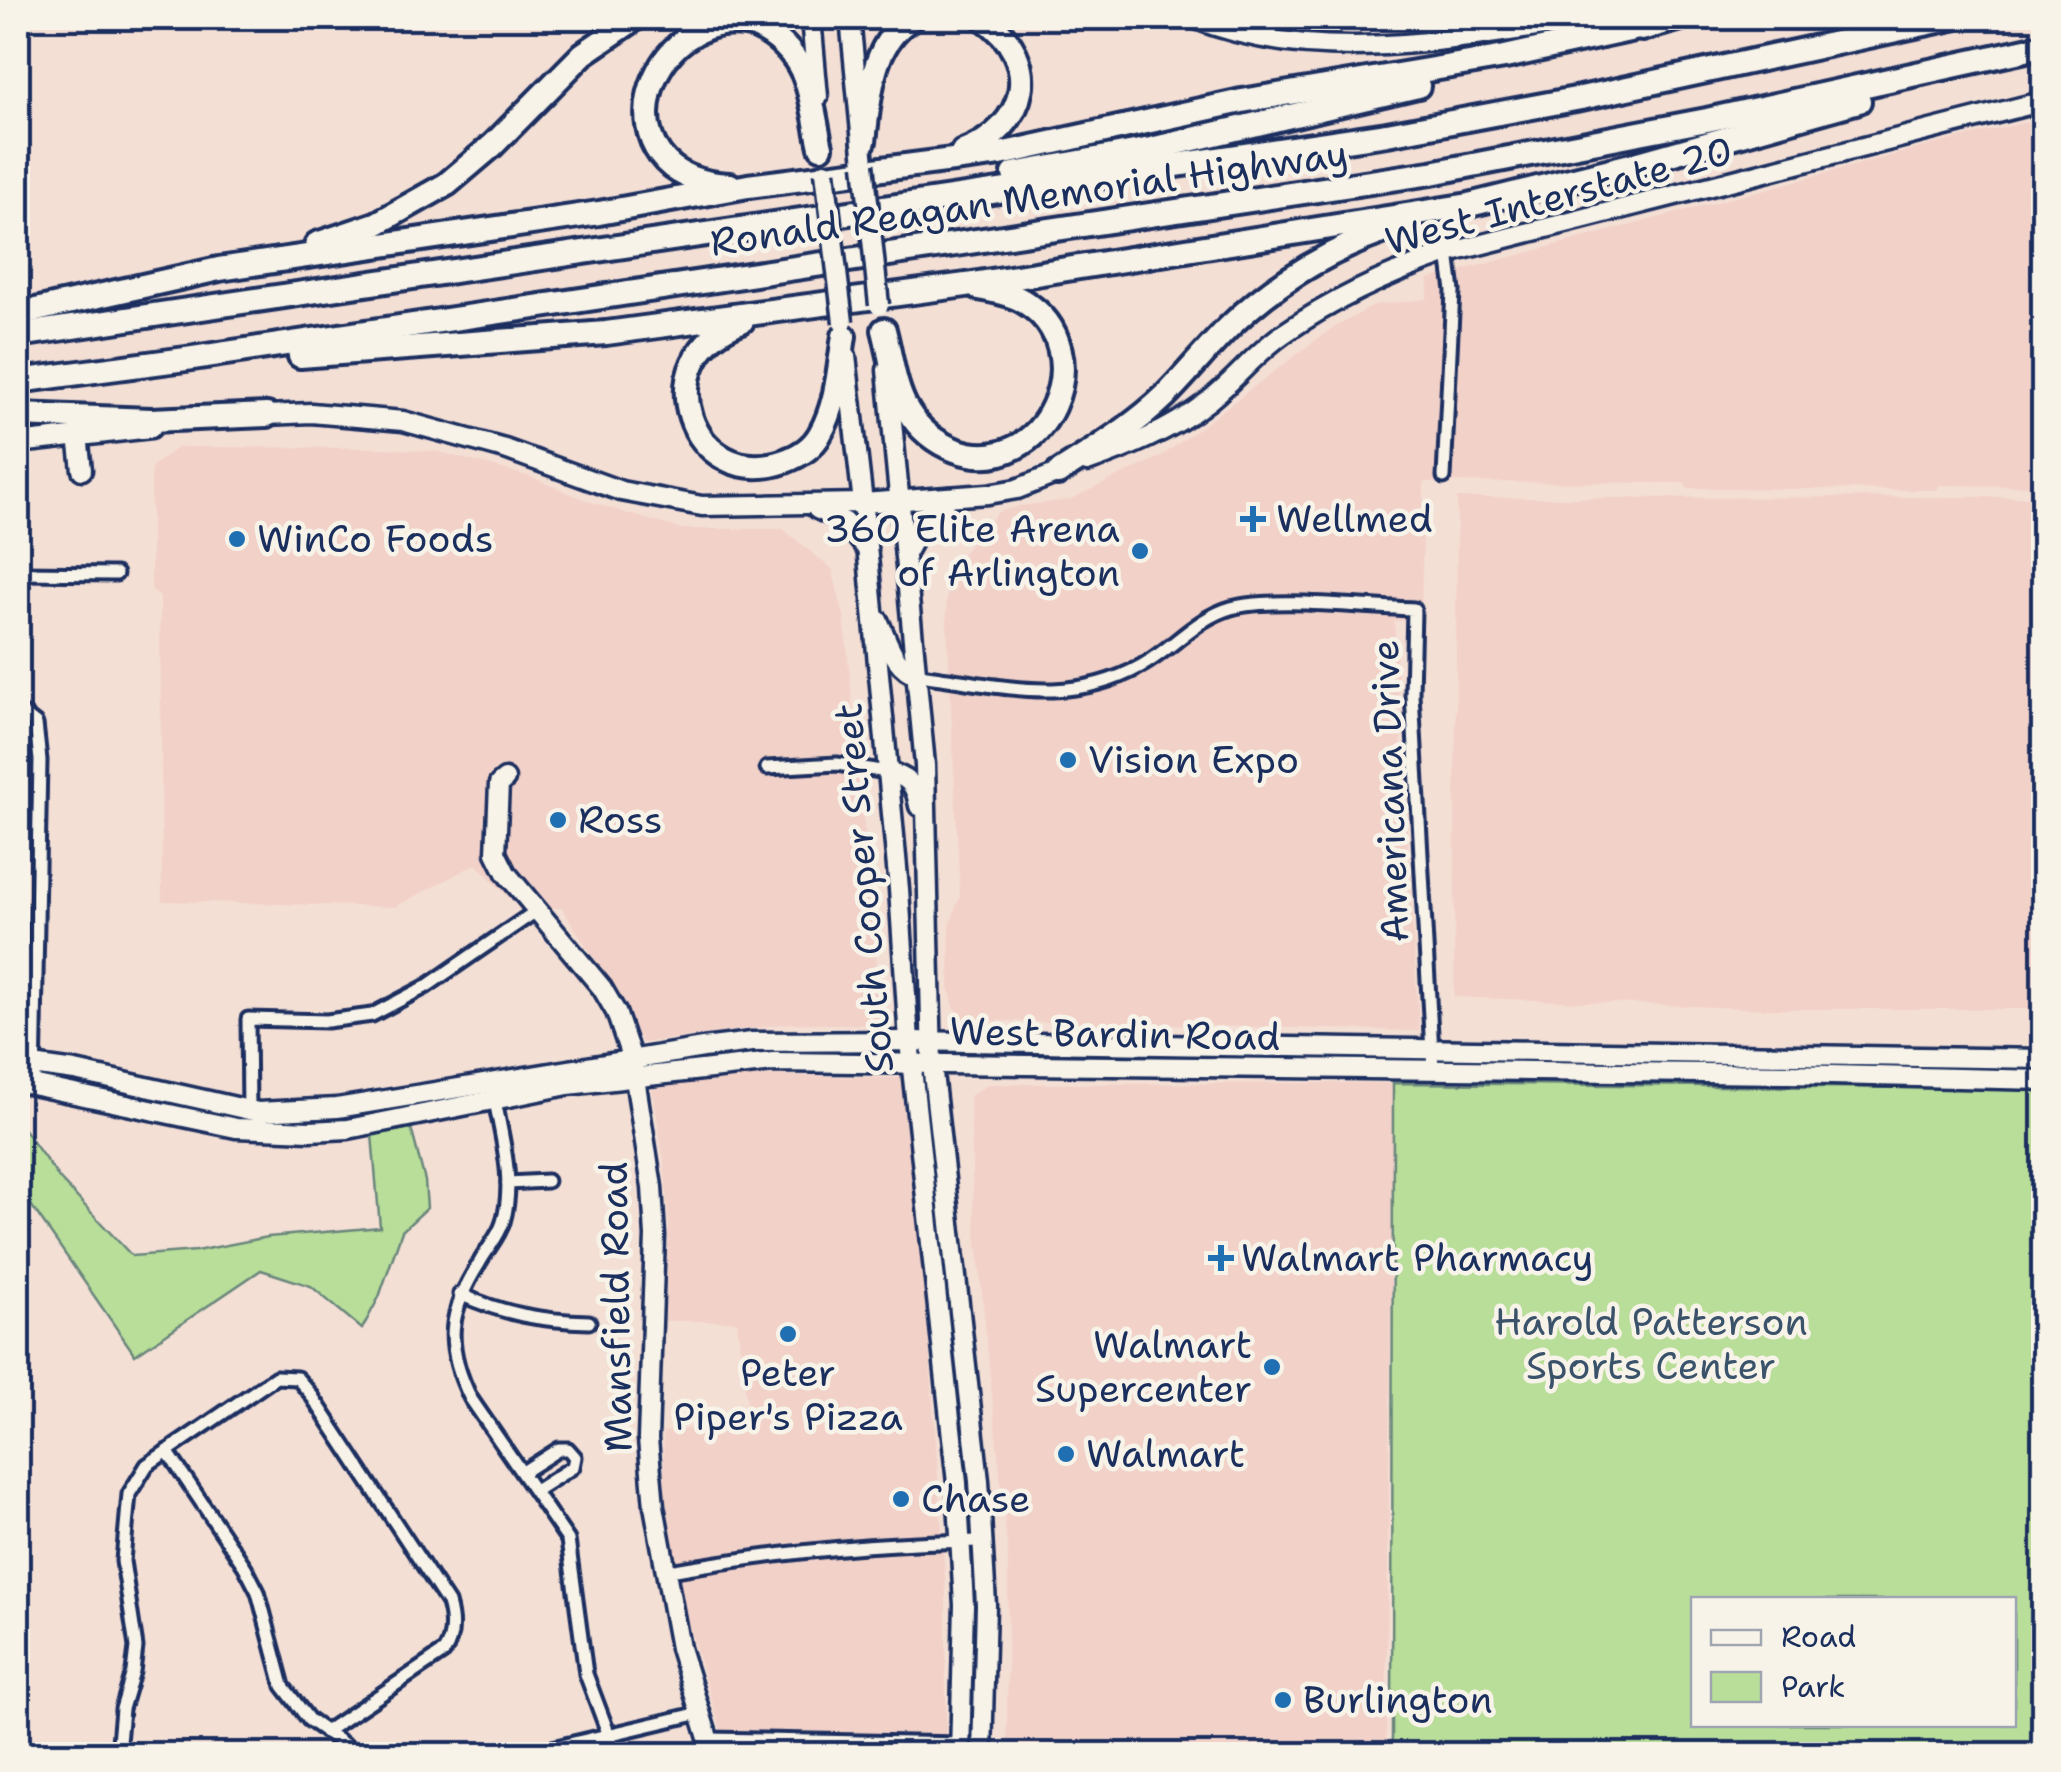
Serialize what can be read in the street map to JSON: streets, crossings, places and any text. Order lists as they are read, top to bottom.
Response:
{
  "streets": {
    "highway": ["Ronald Reagan Memorial Highway"],
    "main road": [
      "West Interstate 20",
      "South Cooper Street",
      "West Bardin Road",
      "Mansfield Road"
    ],
    "street": ["Americana Drive"]
  },
  "crossings": [
    ["West Interstate 20", "South Cooper Street"],
    ["Americana Drive", "South Cooper Street"],
    ["Americana Drive", "West Bardin Road"],
    ["South Cooper Street", "West Bardin Road"],
    ["West Bardin Road", "Mansfield Road"]
  ],
  "parks": ["Harold Patterson Sports Center"],
  "places": {
    "health": ["Wellmed", "Walmart Pharmacy"],
    "other": [
      "WinCo Foods",
      "360 Elite Arena of Arlington",
      "Vision Expo",
      "Ross",
      "Peter Piper's Pizza",
      "Walmart Supercenter",
      "Walmart",
      "Chase",
      "Burlington"
    ]
  },
  "legend": ["Road", "Park"]
}
